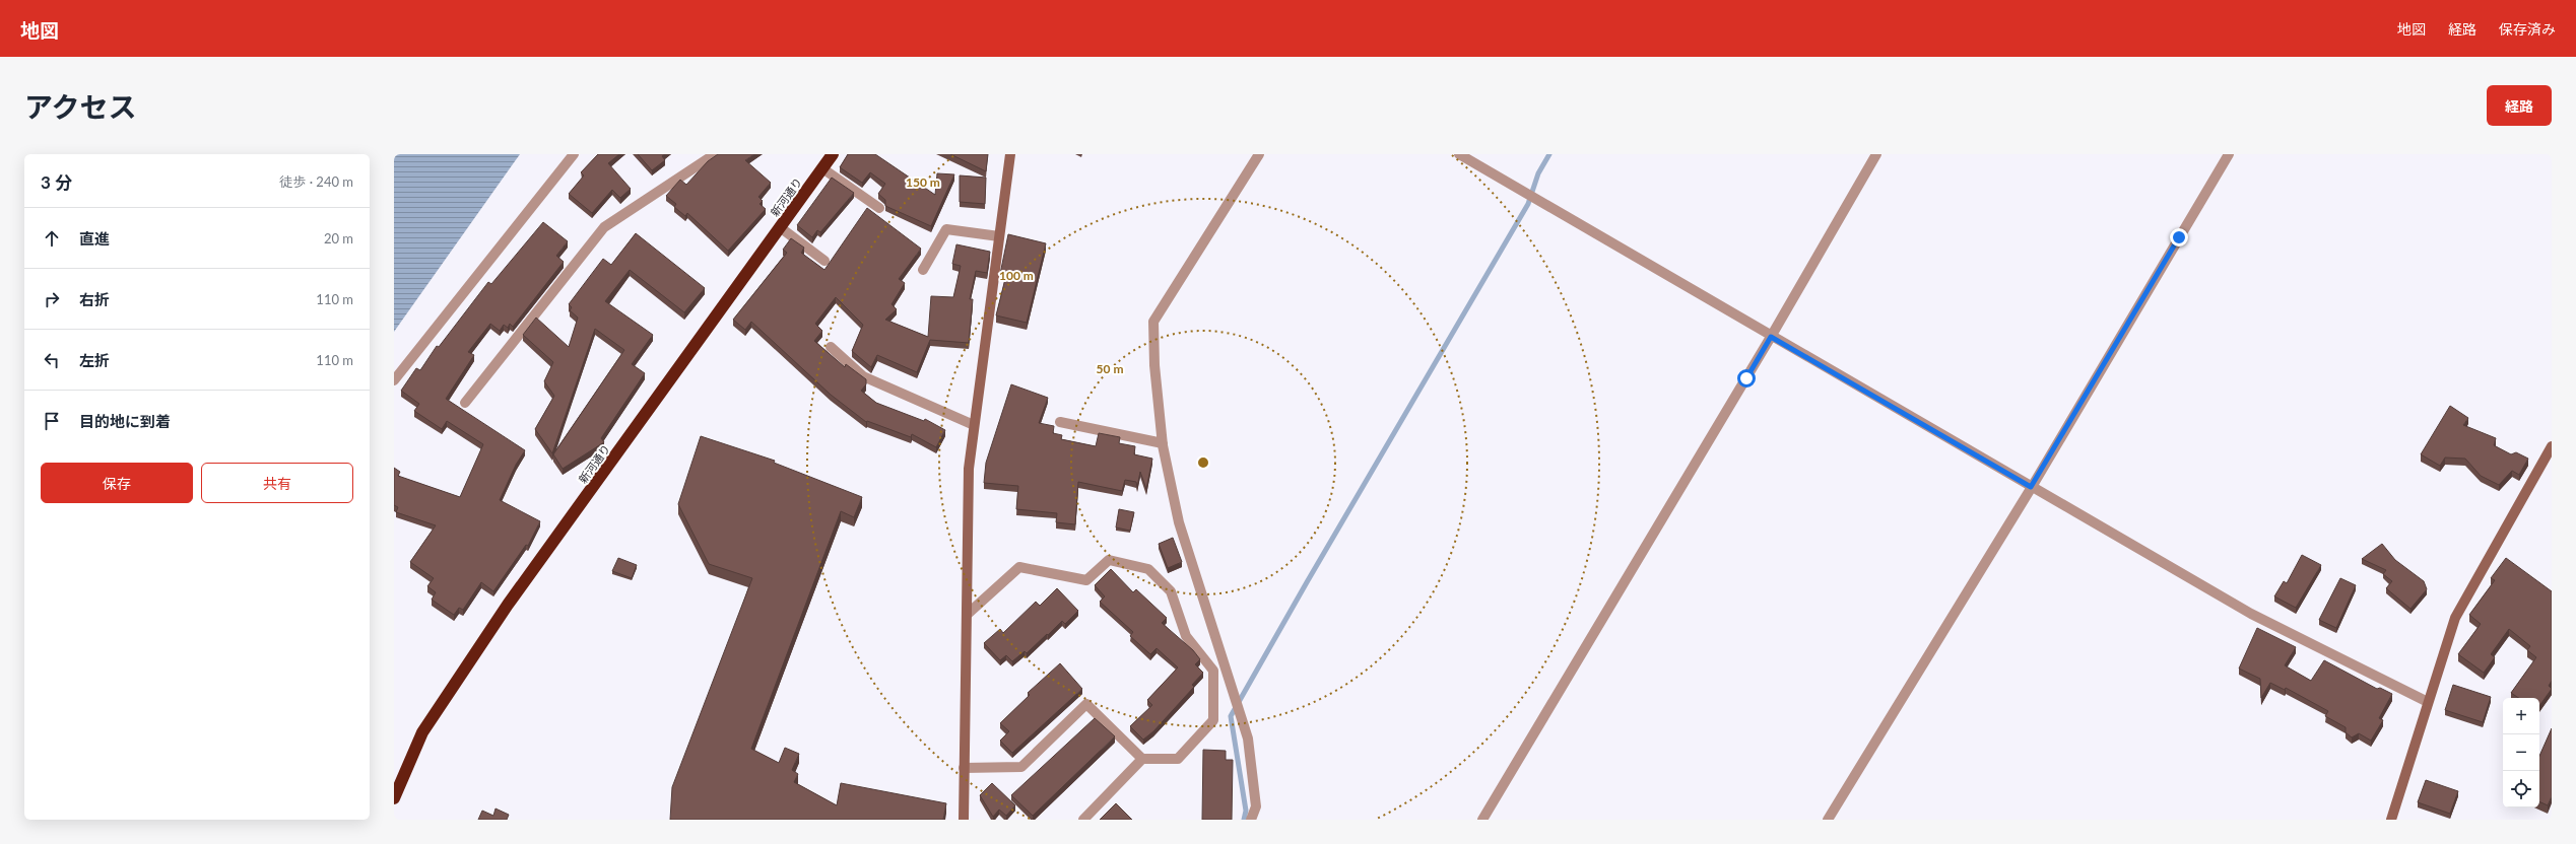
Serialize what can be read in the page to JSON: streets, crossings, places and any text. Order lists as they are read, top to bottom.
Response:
{
  "streets": {
    "highway": ["新河通り"]
  },
  "page": {
    "header": "地図",
    "nav": ["地図", "経路", "保存済み"],
    "title": "アクセス",
    "buttons": [
      "経路",
      ["保存", "共有"]
    ],
    "heading": ["3 分", "徒歩 · 240 m"],
    "list": [
      ["直進", "20 m"],
      ["右折", "110 m"],
      ["左折", "110 m"],
      "目的地に到着"
    ],
    "map_buttons": ["+", "−"]
  },
  "rings": ["150 m", "100 m", "50 m"]
}
